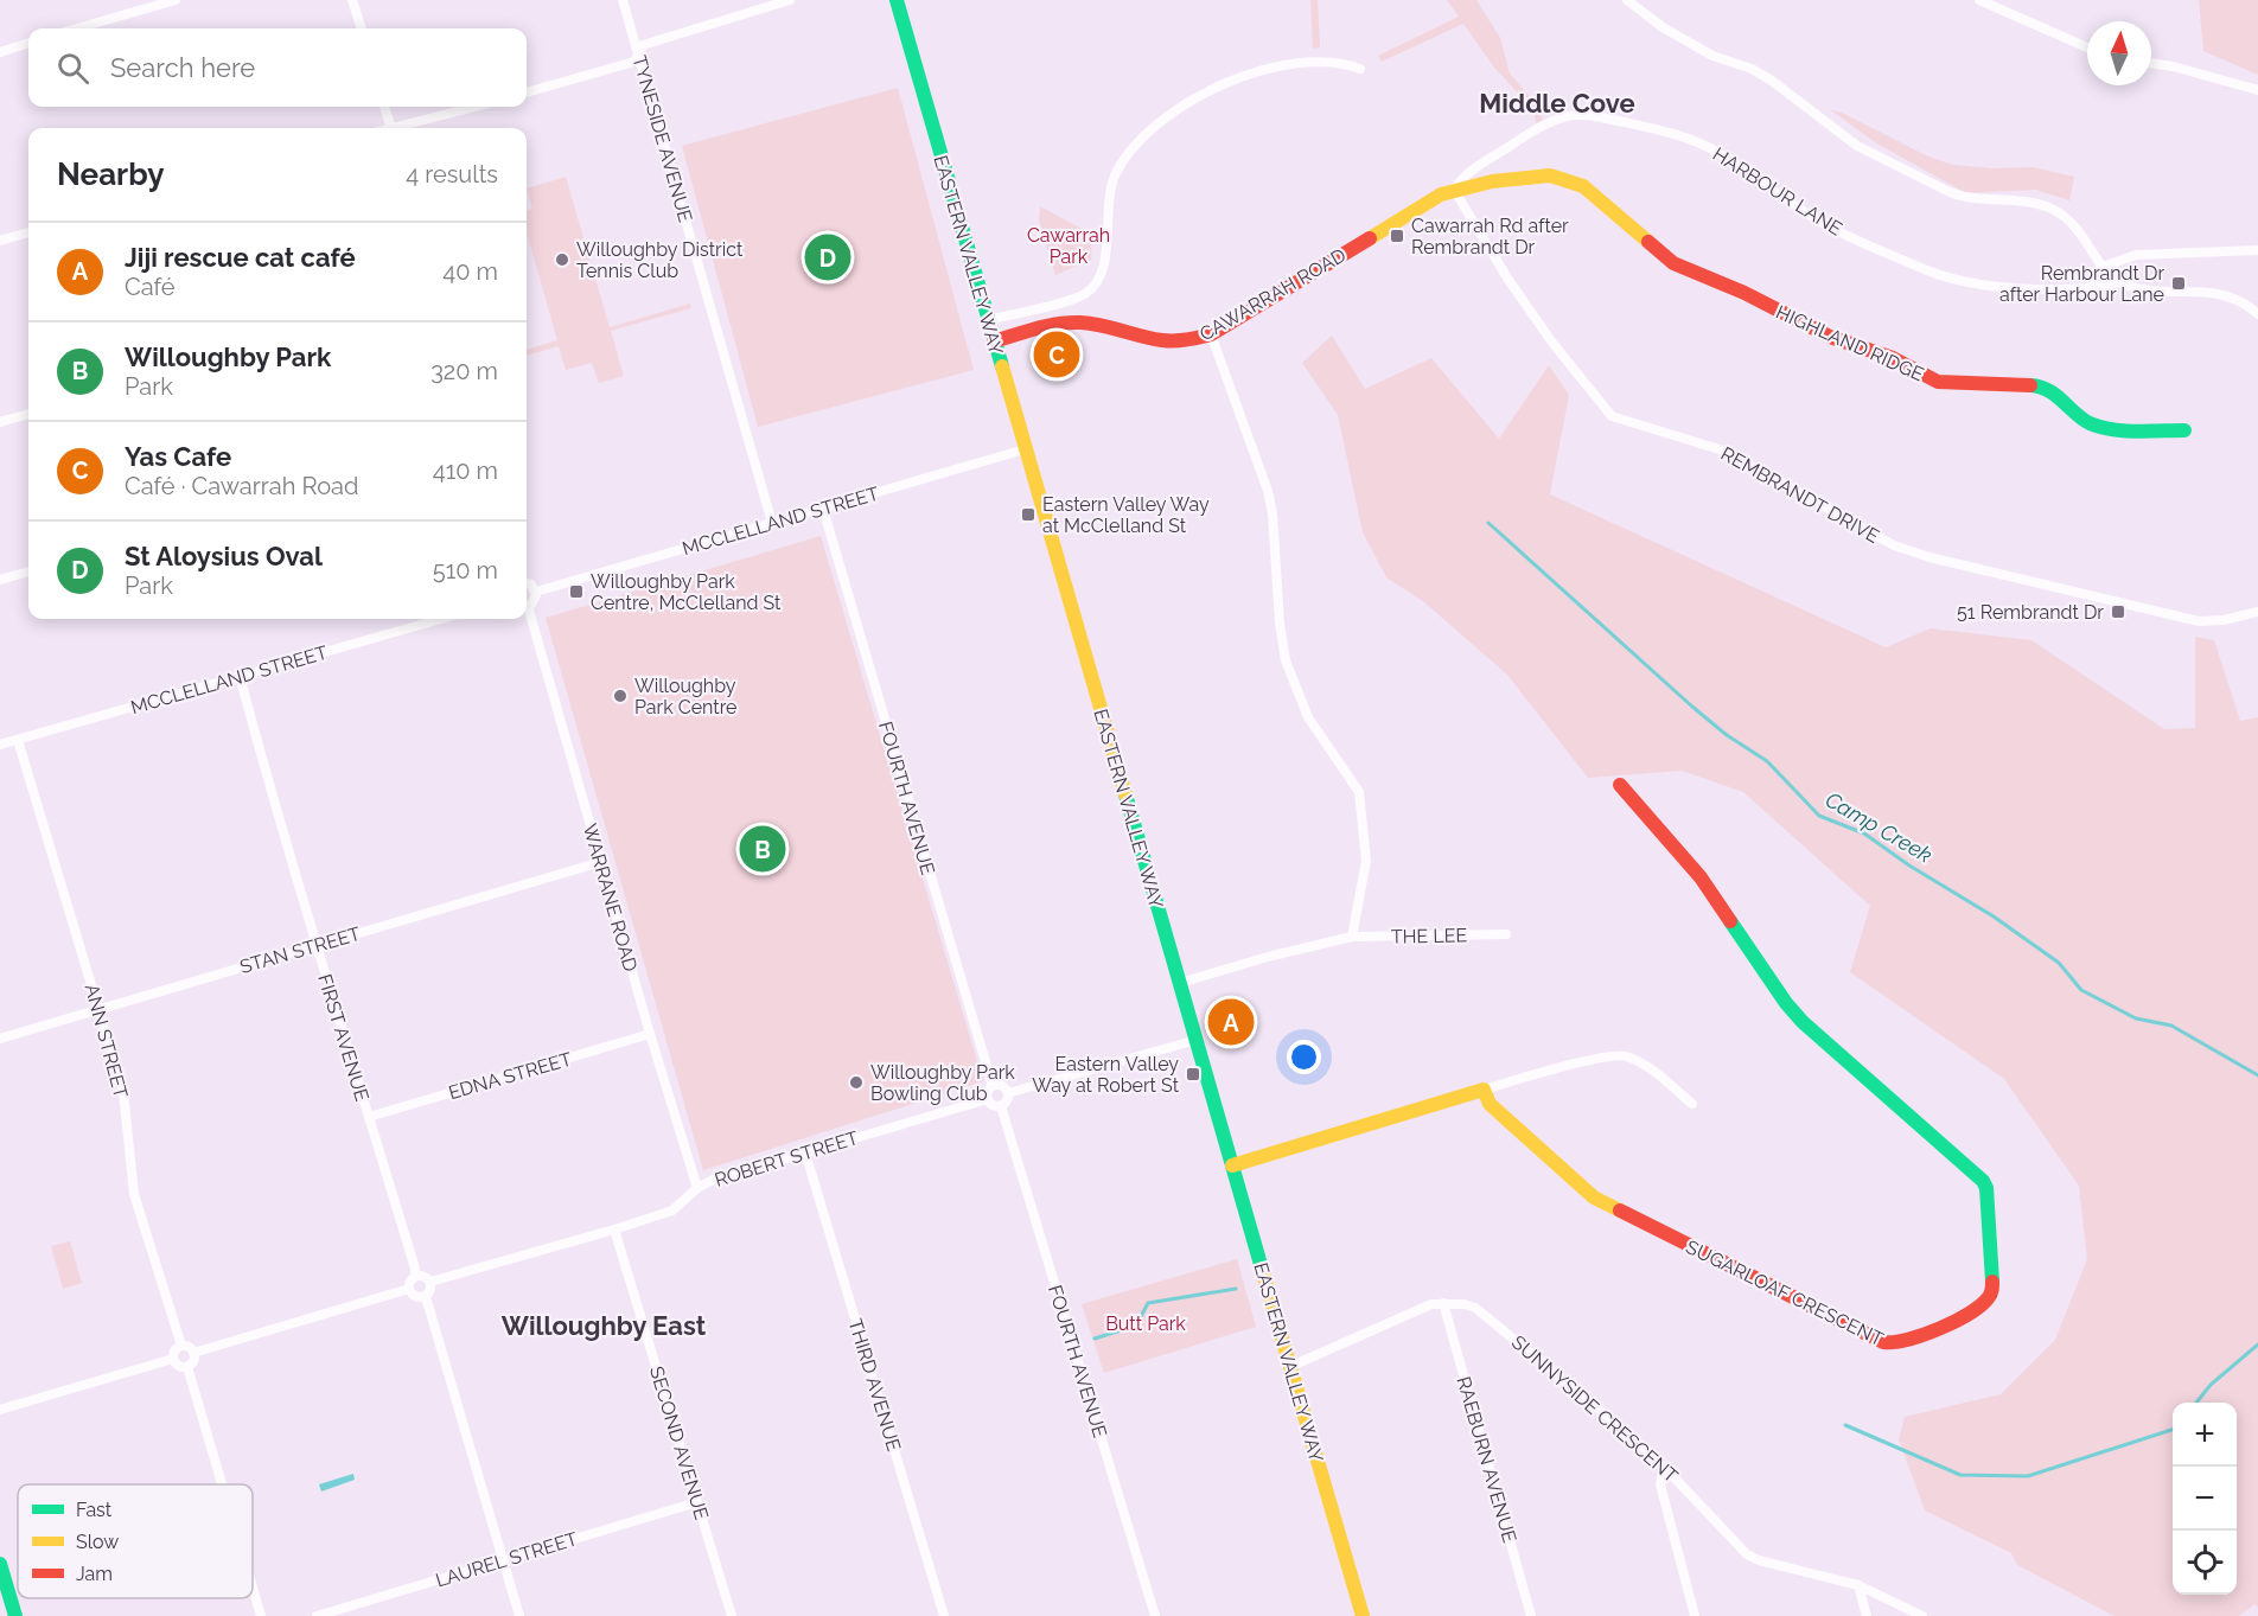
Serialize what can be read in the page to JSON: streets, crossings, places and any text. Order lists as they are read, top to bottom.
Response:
{
  "streets": {
    "street": [
      "TYNESIDE AVENUE",
      "HARBOUR LANE",
      "EASTERN VALLEY WAY",
      "CAWARRAH ROAD",
      "HIGHLAND RIDGE",
      "REMBRANDT DRIVE",
      "MCCLELLAND STREET",
      "FOURTH AVENUE",
      "WARRANE ROAD",
      "THE LEE",
      "STAN STREET",
      "FIRST AVENUE",
      "ANN STREET",
      "EDNA STREET",
      "ROBERT STREET",
      "SUGARLOAF CRESCENT",
      "THIRD AVENUE",
      "SUNNYSIDE CRESCENT",
      "SECOND AVENUE",
      "RAEBURN AVENUE",
      "LAUREL STREET"
    ]
  },
  "crossings": [
    ["TYNESIDE AVENUE", "MCCLELLAND STREET"],
    ["HARBOUR LANE", "CAWARRAH ROAD"],
    ["HARBOUR LANE", "HIGHLAND RIDGE"],
    ["HARBOUR LANE", "REMBRANDT DRIVE"],
    ["EASTERN VALLEY WAY", "CAWARRAH ROAD"],
    ["EASTERN VALLEY WAY", "MCCLELLAND STREET"],
    ["EASTERN VALLEY WAY", "THE LEE"],
    ["EASTERN VALLEY WAY", "SUNNYSIDE CRESCENT"],
    ["CAWARRAH ROAD", "HIGHLAND RIDGE"],
    ["CAWARRAH ROAD", "REMBRANDT DRIVE"],
    ["HIGHLAND RIDGE", "REMBRANDT DRIVE"],
    ["MCCLELLAND STREET", "FOURTH AVENUE"],
    ["MCCLELLAND STREET", "FIRST AVENUE"],
    ["MCCLELLAND STREET", "ANN STREET"],
    ["FOURTH AVENUE", "ROBERT STREET"],
    ["WARRANE ROAD", "STAN STREET"],
    ["WARRANE ROAD", "EDNA STREET"],
    ["WARRANE ROAD", "ROBERT STREET"],
    ["STAN STREET", "FIRST AVENUE"],
    ["STAN STREET", "ANN STREET"],
    ["FIRST AVENUE", "EDNA STREET"],
    ["FIRST AVENUE", "ROBERT STREET"],
    ["ROBERT STREET", "THIRD AVENUE"],
    ["ROBERT STREET", "SECOND AVENUE"],
    ["SUNNYSIDE CRESCENT", "RAEBURN AVENUE"],
    ["SECOND AVENUE", "LAUREL STREET"]
  ],
  "districts": ["Middle Cove", "Willoughby East"],
  "water": ["Camp Creek"],
  "parks": ["Cawarrah Park", "Butt Park"],
  "places": {
    "transit": [
      "Cawarrah Rd after Rembrandt Dr",
      "Rembrandt Dr after Harbour Lane",
      "Eastern Valley Way at McClelland St",
      "Willoughby Park Centre, McClelland St",
      "51 Rembrandt Dr",
      "Eastern Valley Way at Robert St"
    ],
    "other": ["Willoughby District Tennis Club", "Willoughby Park Centre", "Willoughby Park Bowling Club"]
  },
  "legend": ["Fast", "Slow", "Jam"],
  "north": "top",
  "page": {
    "search": "Search here",
    "heading": ["Nearby", "4 results"],
    "list": [
      {
        "mark": "A",
        "name": "Jiji rescue cat café",
        "note": "Café",
        "value": "40 m"
      },
      {
        "mark": "B",
        "name": "Willoughby Park",
        "note": "Park",
        "value": "320 m"
      },
      {
        "mark": "C",
        "name": "Yas Cafe",
        "note": "Café · Cawarrah Road",
        "value": "410 m"
      },
      {
        "mark": "D",
        "name": "St Aloysius Oval",
        "note": "Park",
        "value": "510 m"
      }
    ],
    "pins": [
      "D",
      "C",
      "B",
      "A"
    ],
    "map_buttons": ["+", "−"]
  }
}
